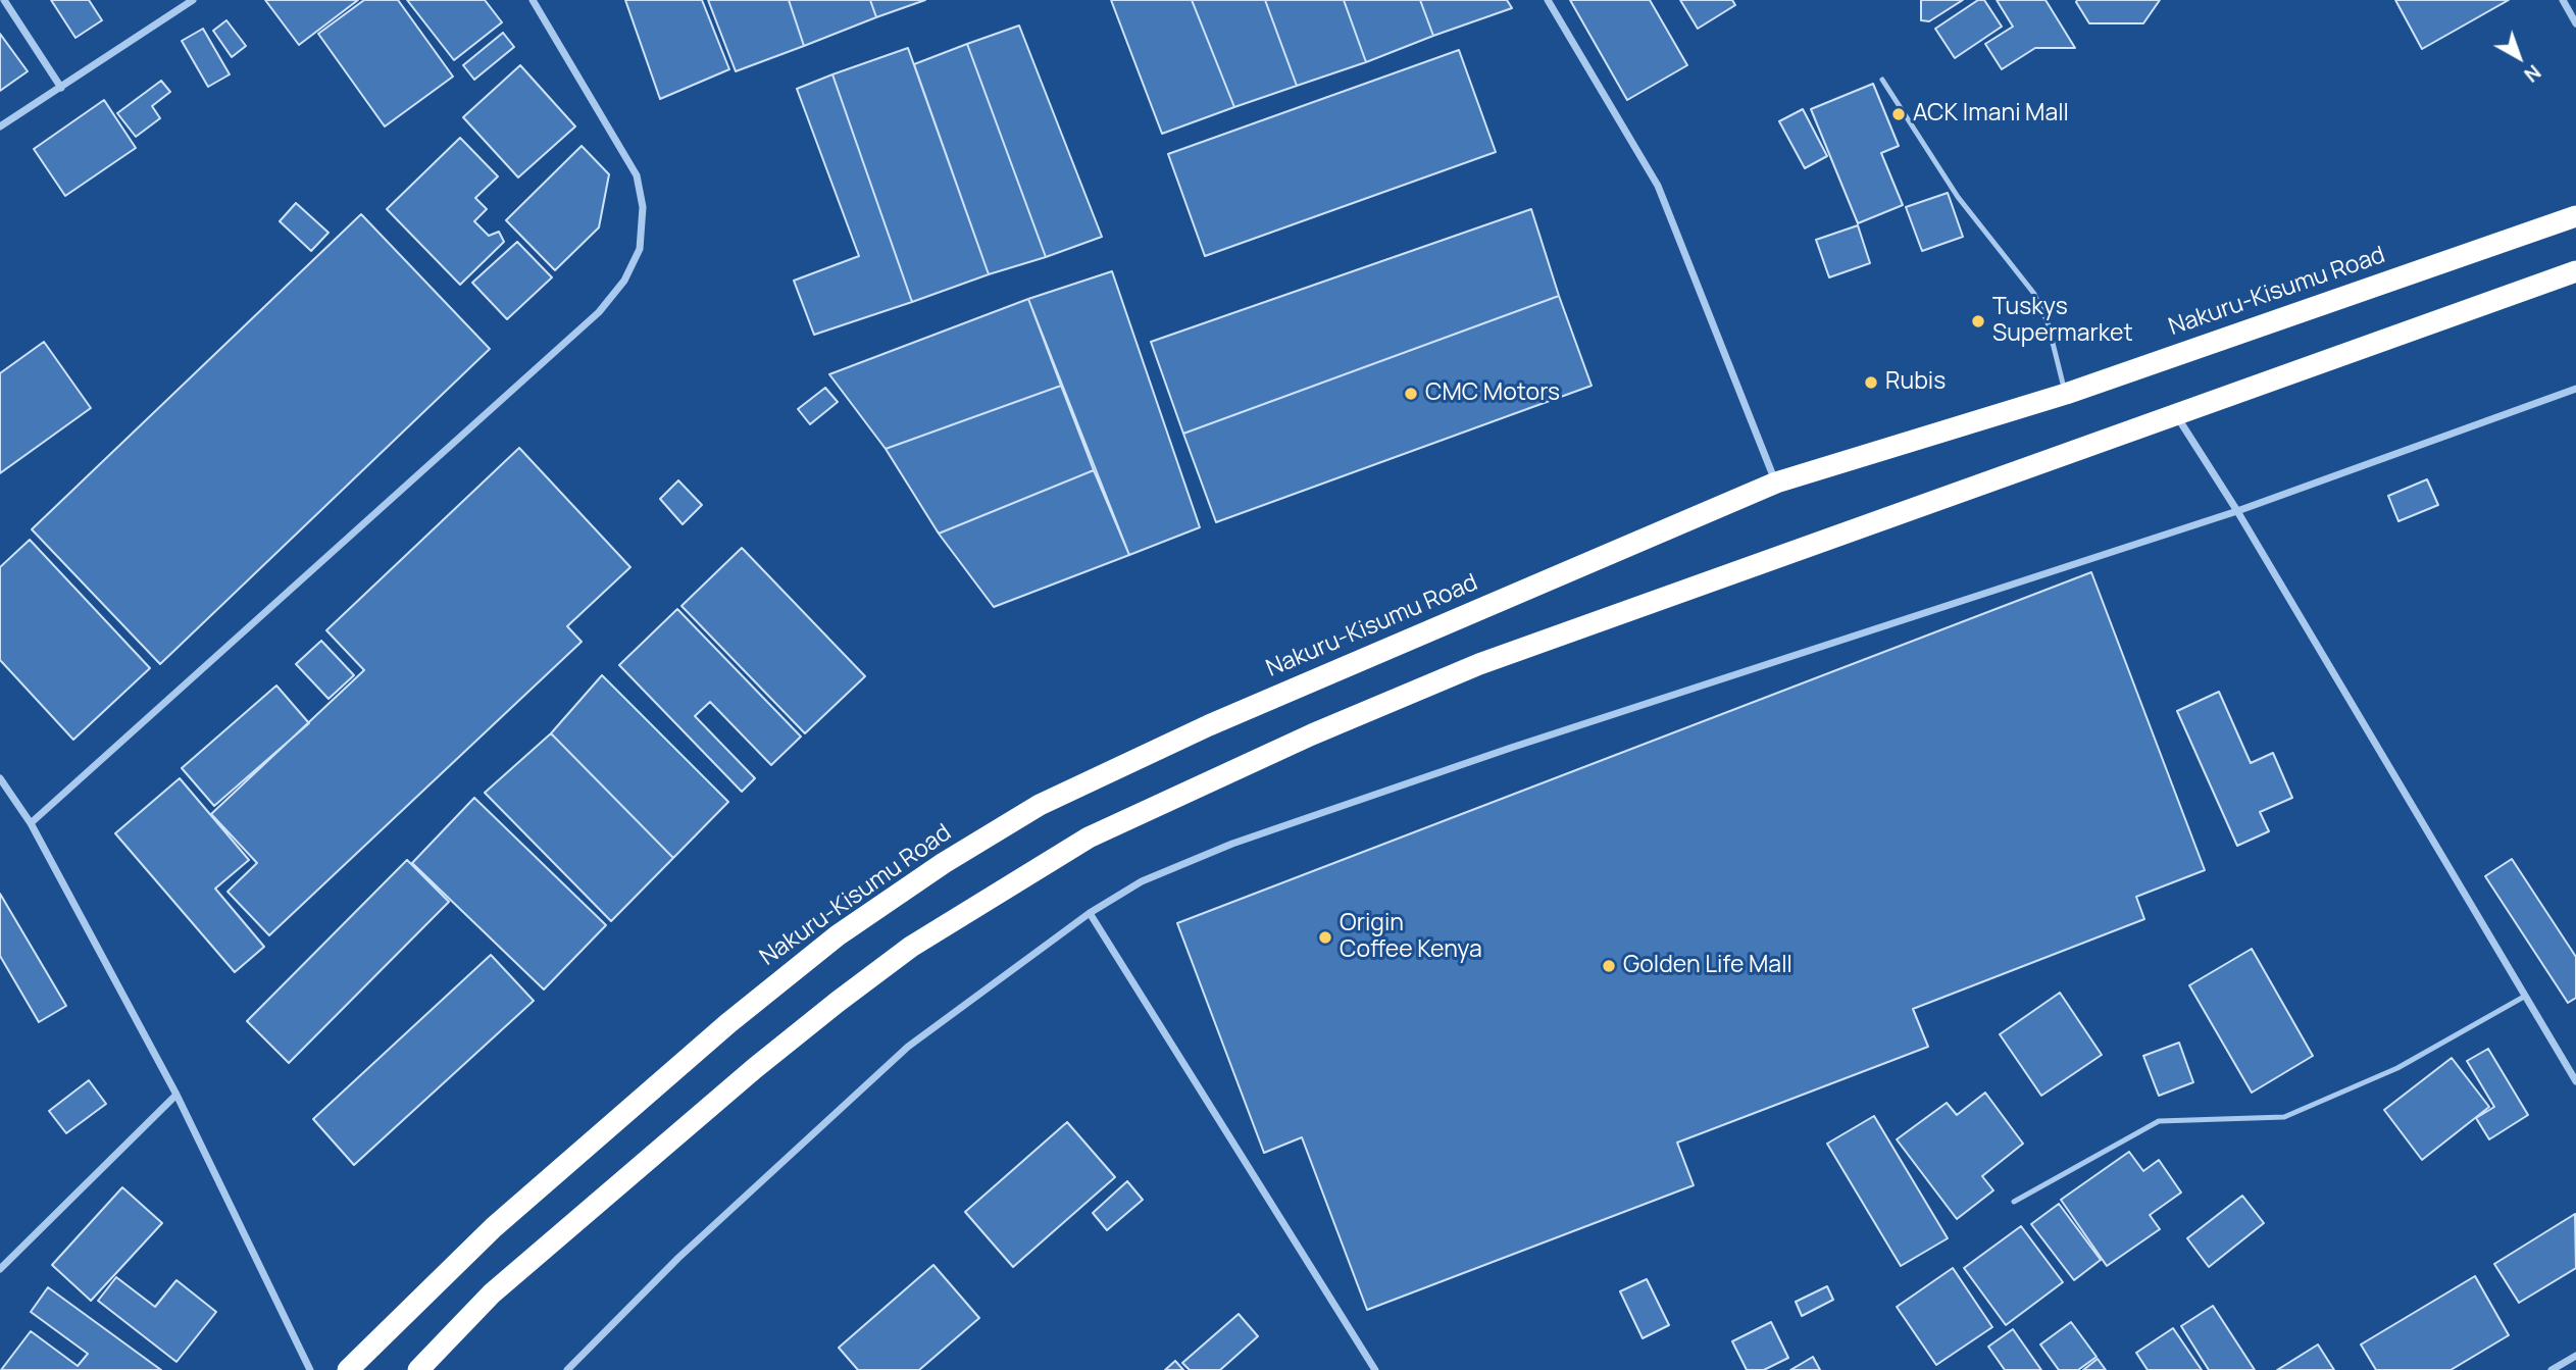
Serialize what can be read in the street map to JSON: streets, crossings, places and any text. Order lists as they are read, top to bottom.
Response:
{
  "streets": {
    "highway": ["Nakuru-Kisumu Road"]
  },
  "places": [
    "ACK Imani Mall",
    "Tuskys Supermarket",
    "Rubis",
    "CMC Motors",
    "Origin Coffee Kenya",
    "Golden Life Mall"
  ],
  "north": "bottom right"
}
